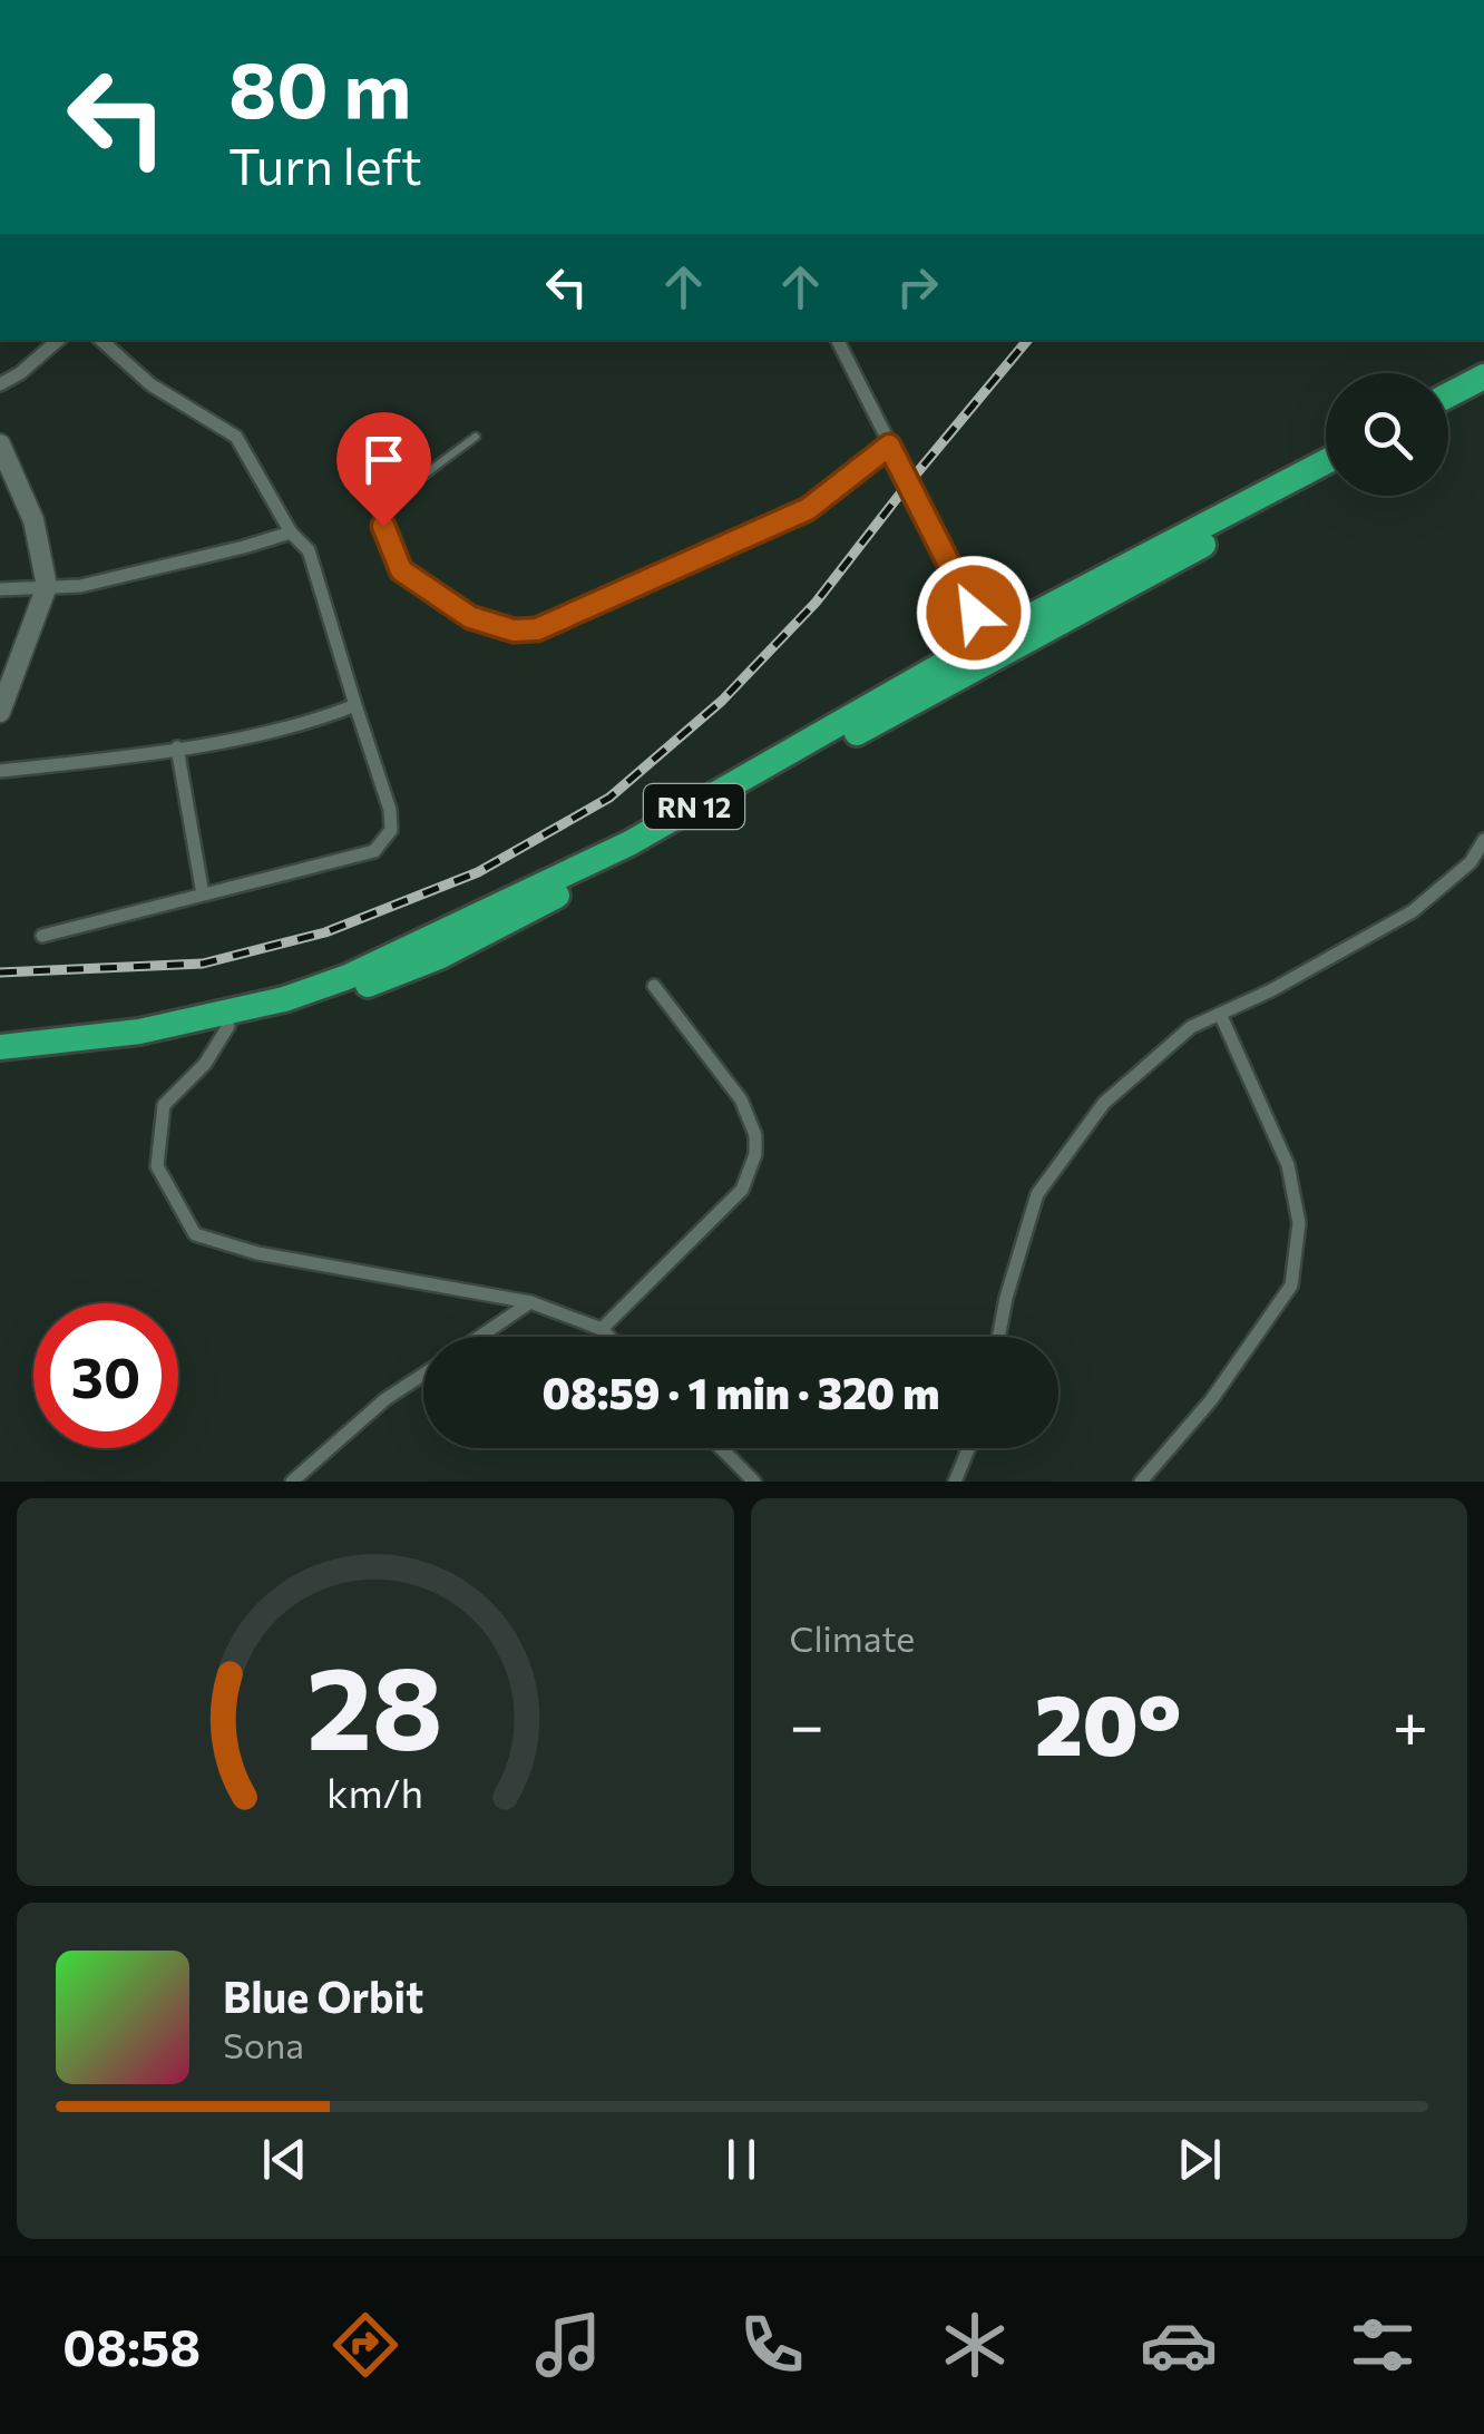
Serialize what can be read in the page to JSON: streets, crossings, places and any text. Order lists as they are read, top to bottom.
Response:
{
  "streets": {
    "highway": ["RN 12"]
  },
  "page": {
    "turn": ["80 m", "Turn left"],
    "limit": "30",
    "trip": "08:59 · 1 min · 320 m",
    "tile": "Climate",
    "heat": ["−", "20°", "+"],
    "song": ["Blue Orbit", "Sona"],
    "tabs": "08:58",
    "gauge": ["28", "km/h"]
  }
}
